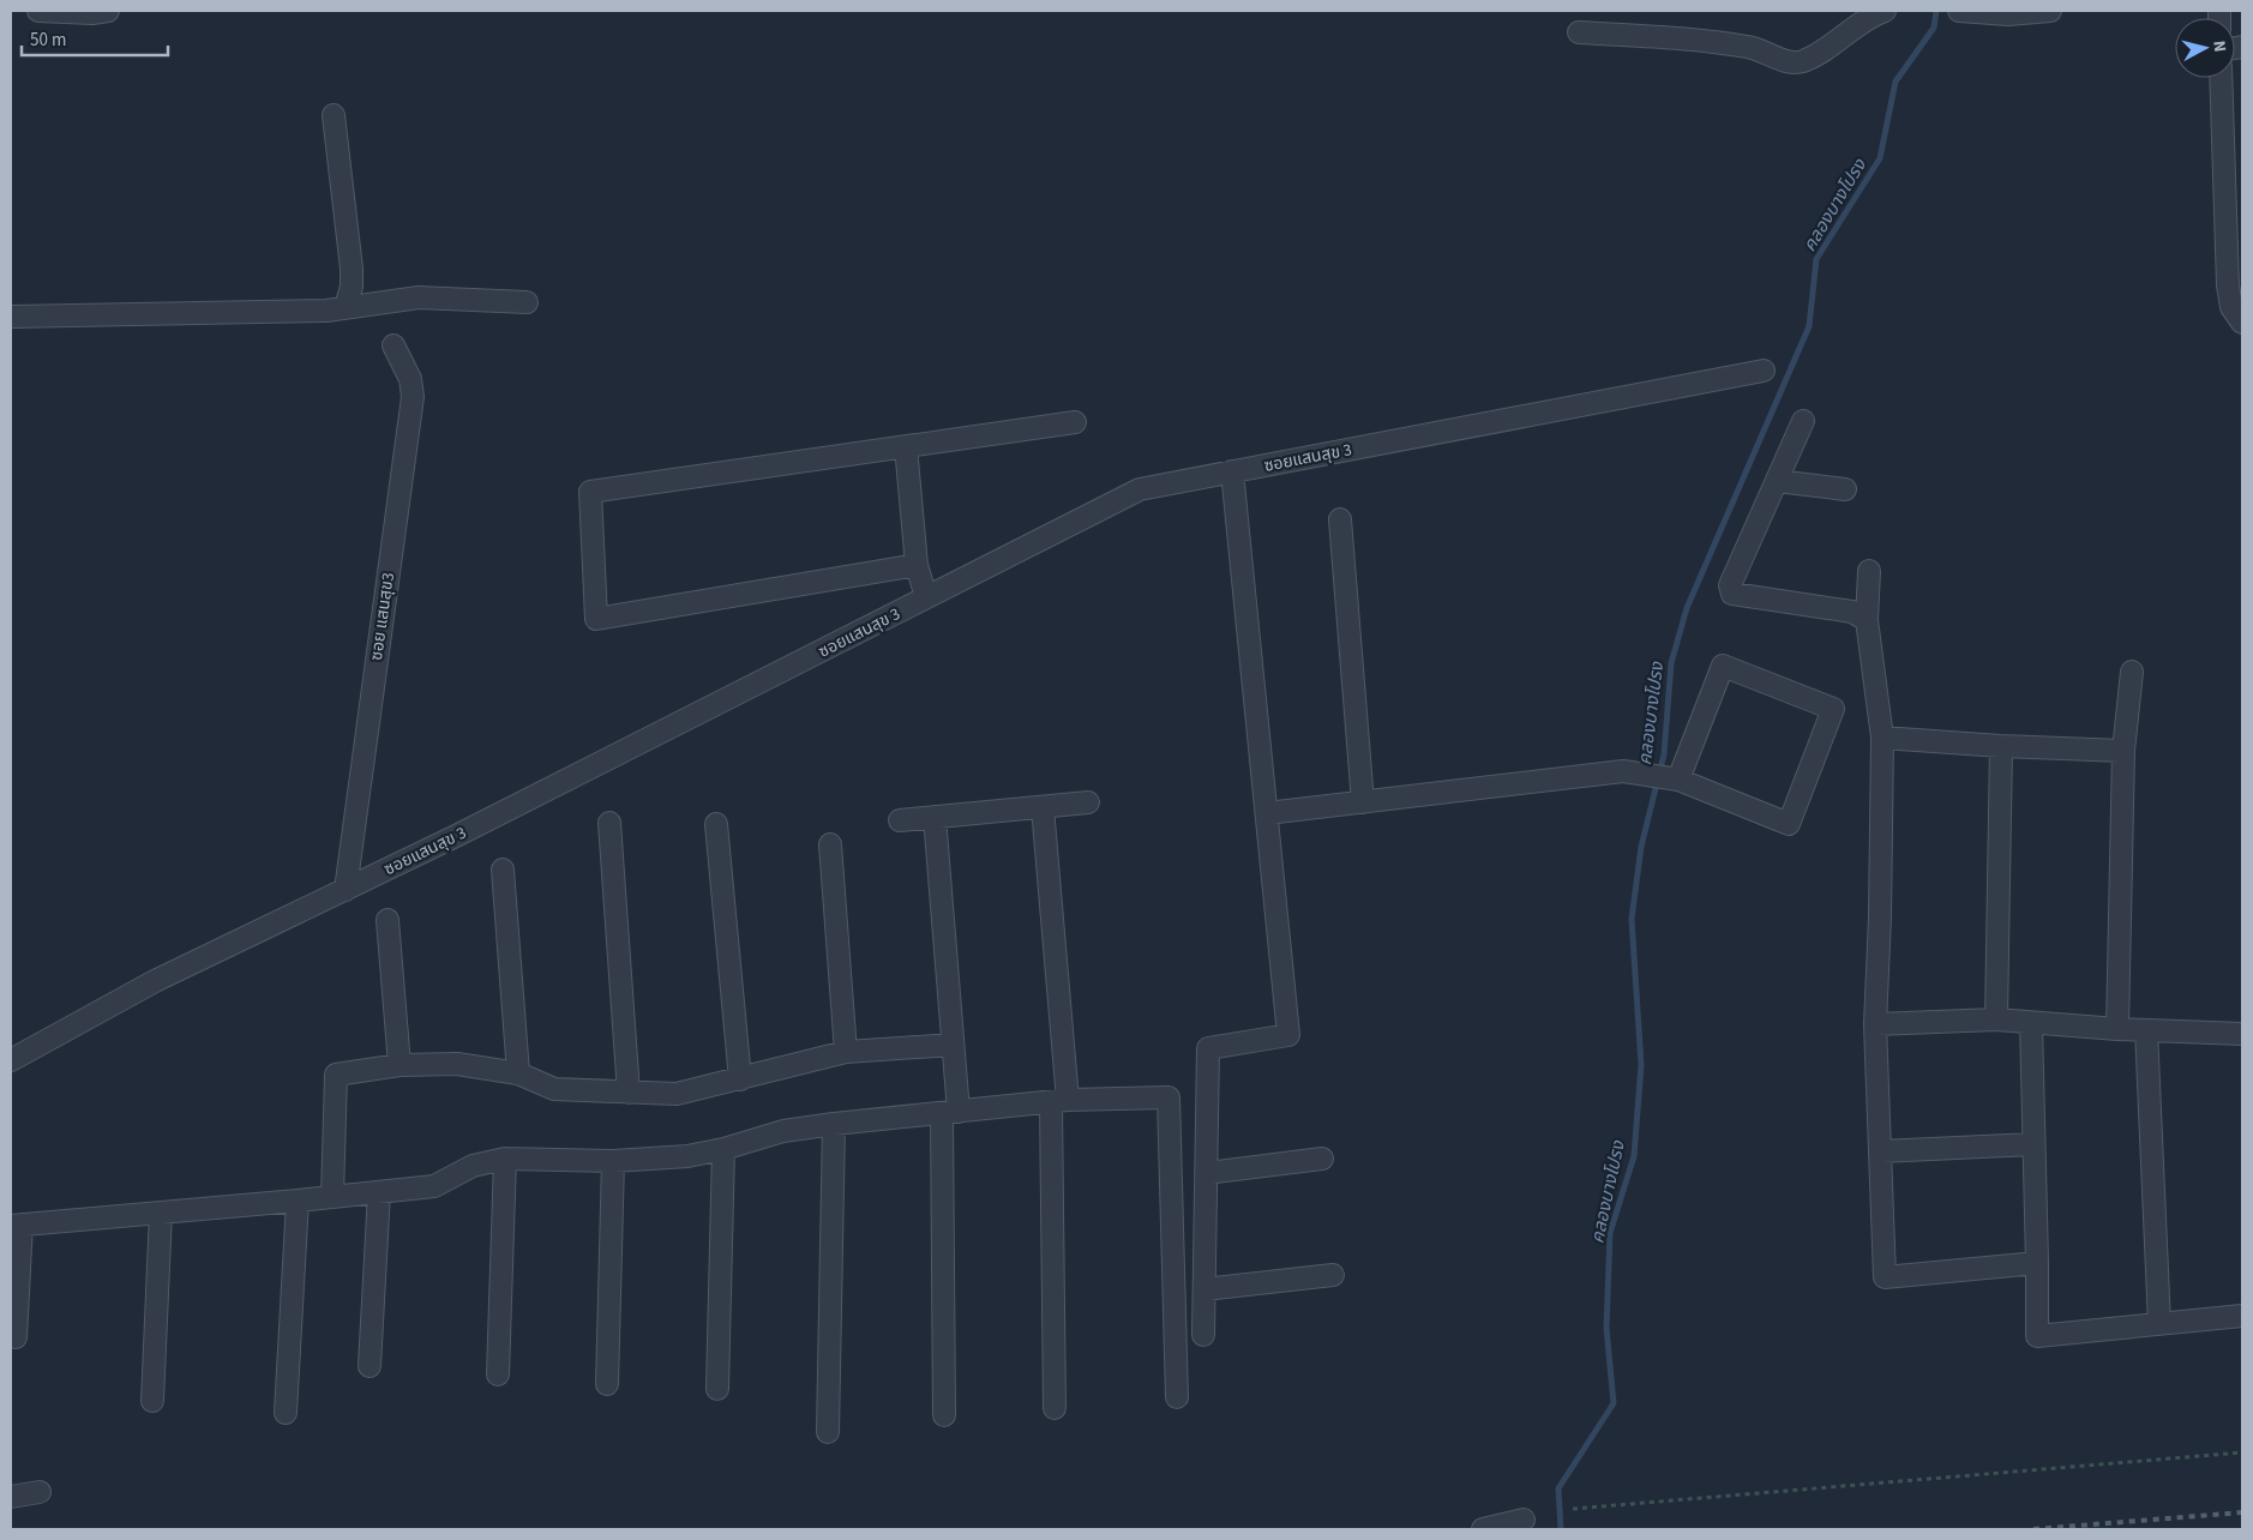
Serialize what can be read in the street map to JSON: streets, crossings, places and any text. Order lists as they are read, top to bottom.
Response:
{
  "streets": {
    "street": ["ซอยแสนสุข 3", "ซอย แสนสุข3"]
  },
  "crossings": [
    ["ซอยแสนสุข 3", "ซอย แสนสุข3"]
  ],
  "water": ["คลองบางโปรง"],
  "scale_bar": "50 m",
  "north": "right"
}
